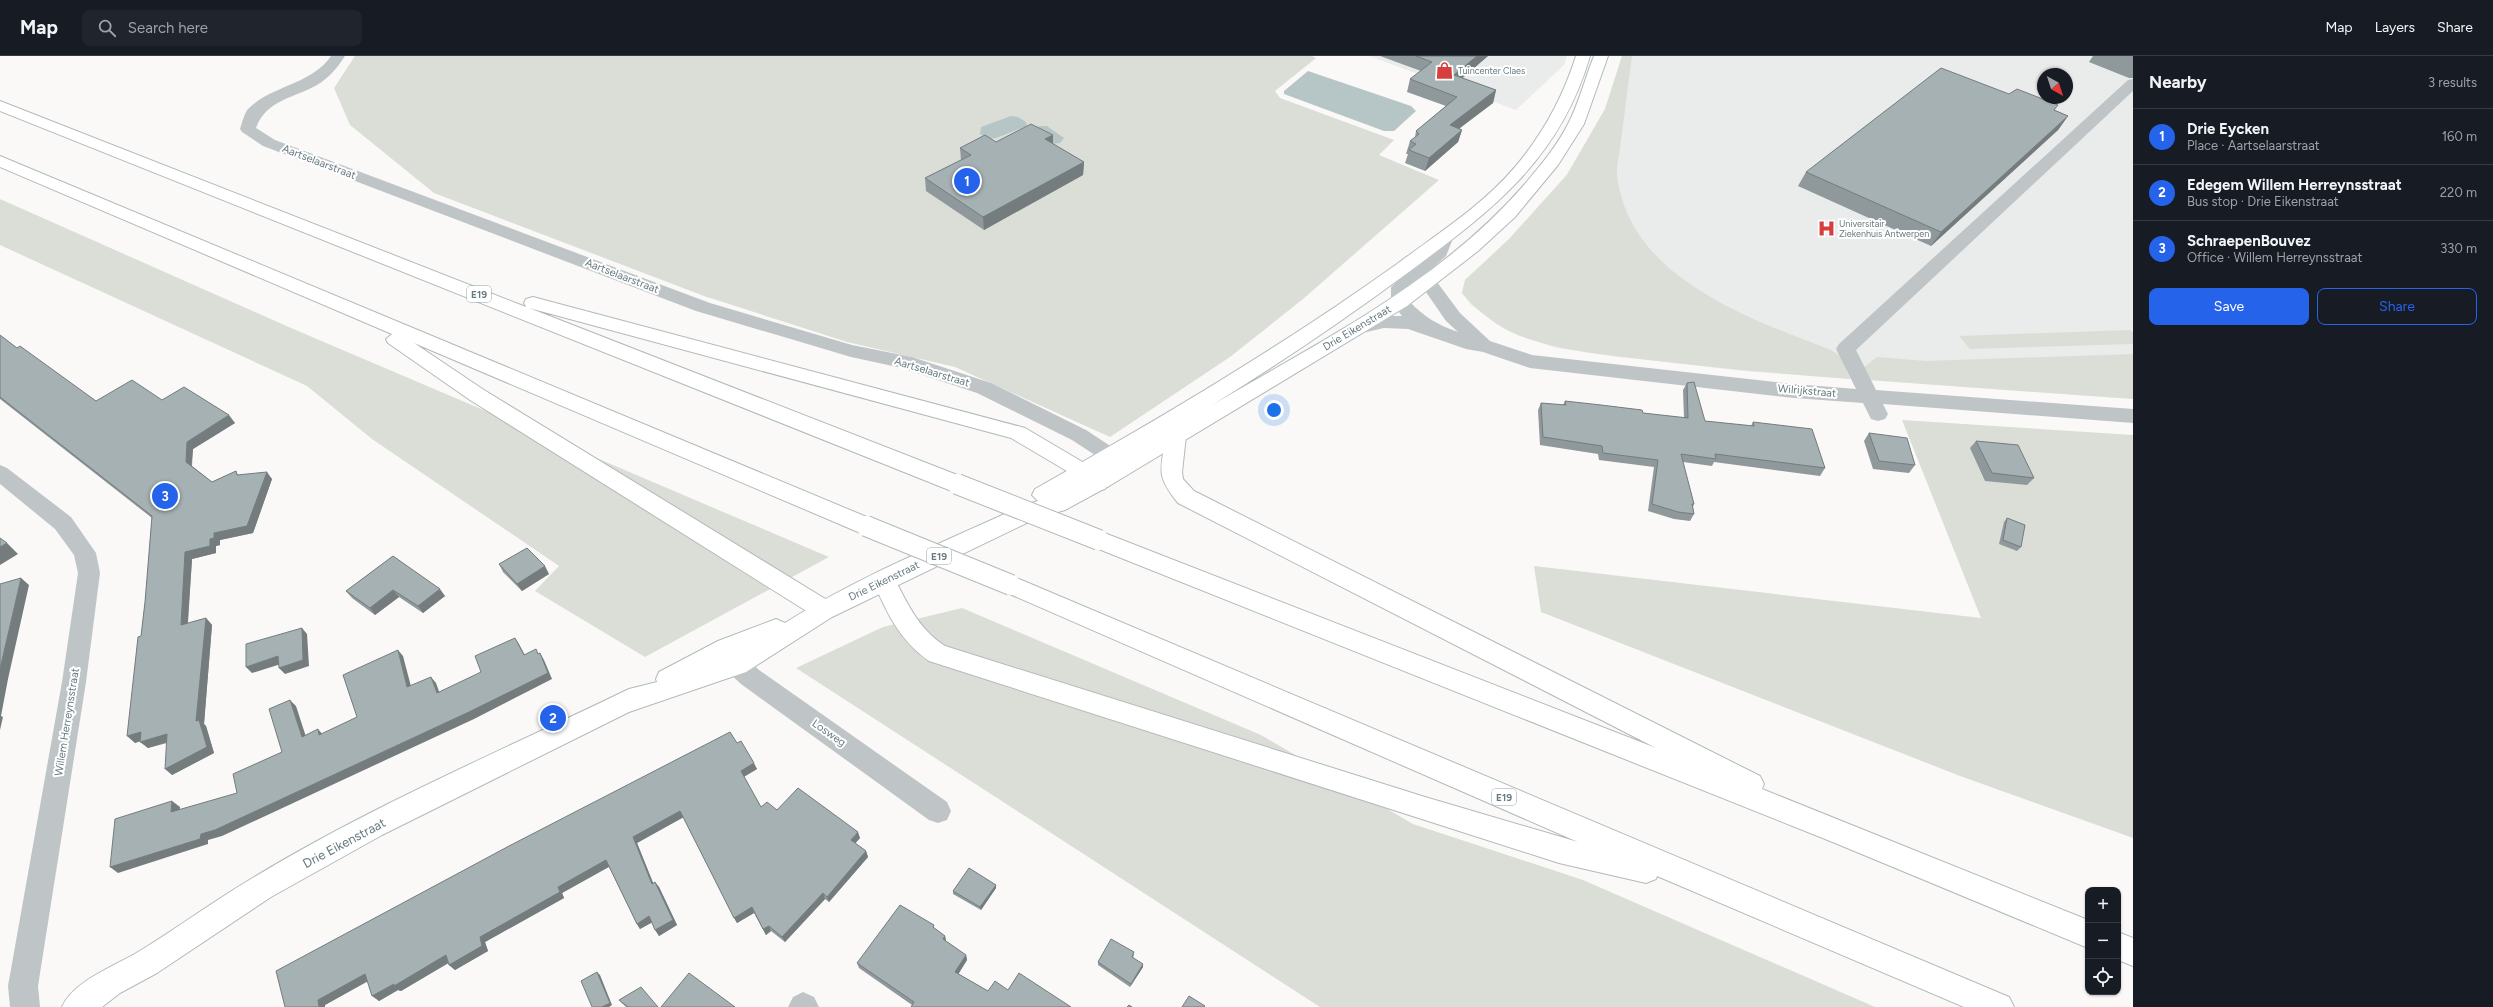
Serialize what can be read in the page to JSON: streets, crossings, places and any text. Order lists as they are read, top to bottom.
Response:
{
  "streets": {
    "main road": ["E19", "Drie Eikenstraat"],
    "street": [
      "Aartselaarstraat",
      "Wilrijkstraat",
      "Willem Herreynsstraat",
      "Losweg"
    ]
  },
  "crossings": [
    ["Aartselaarstraat", "Drie Eikenstraat"],
    ["Drie Eikenstraat", "Wilrijkstraat"],
    ["Drie Eikenstraat", "Losweg"]
  ],
  "places": {
    "shop": ["Tuincenter Claes"],
    "hospital": ["Universitair Ziekenhuis Antwerpen"]
  },
  "north": "bottom right",
  "page": {
    "header": "Map",
    "search": "Search here",
    "nav": ["Map", "Layers", "Share"],
    "heading": ["Nearby", "3 results"],
    "list": [
      {
        "mark": "1",
        "name": "Drie Eycken",
        "note": "Place · Aartselaarstraat",
        "value": "160 m"
      },
      {
        "mark": "2",
        "name": "Edegem Willem Herreynsstraat",
        "note": "Bus stop · Drie Eikenstraat",
        "value": "220 m"
      },
      {
        "mark": "3",
        "name": "SchraepenBouvez",
        "note": "Office · Willem Herreynsstraat",
        "value": "330 m"
      }
    ],
    "pins": ["1", "3", "2"],
    "buttons": ["Save", "Share"],
    "map_buttons": ["+", "−"]
  }
}
